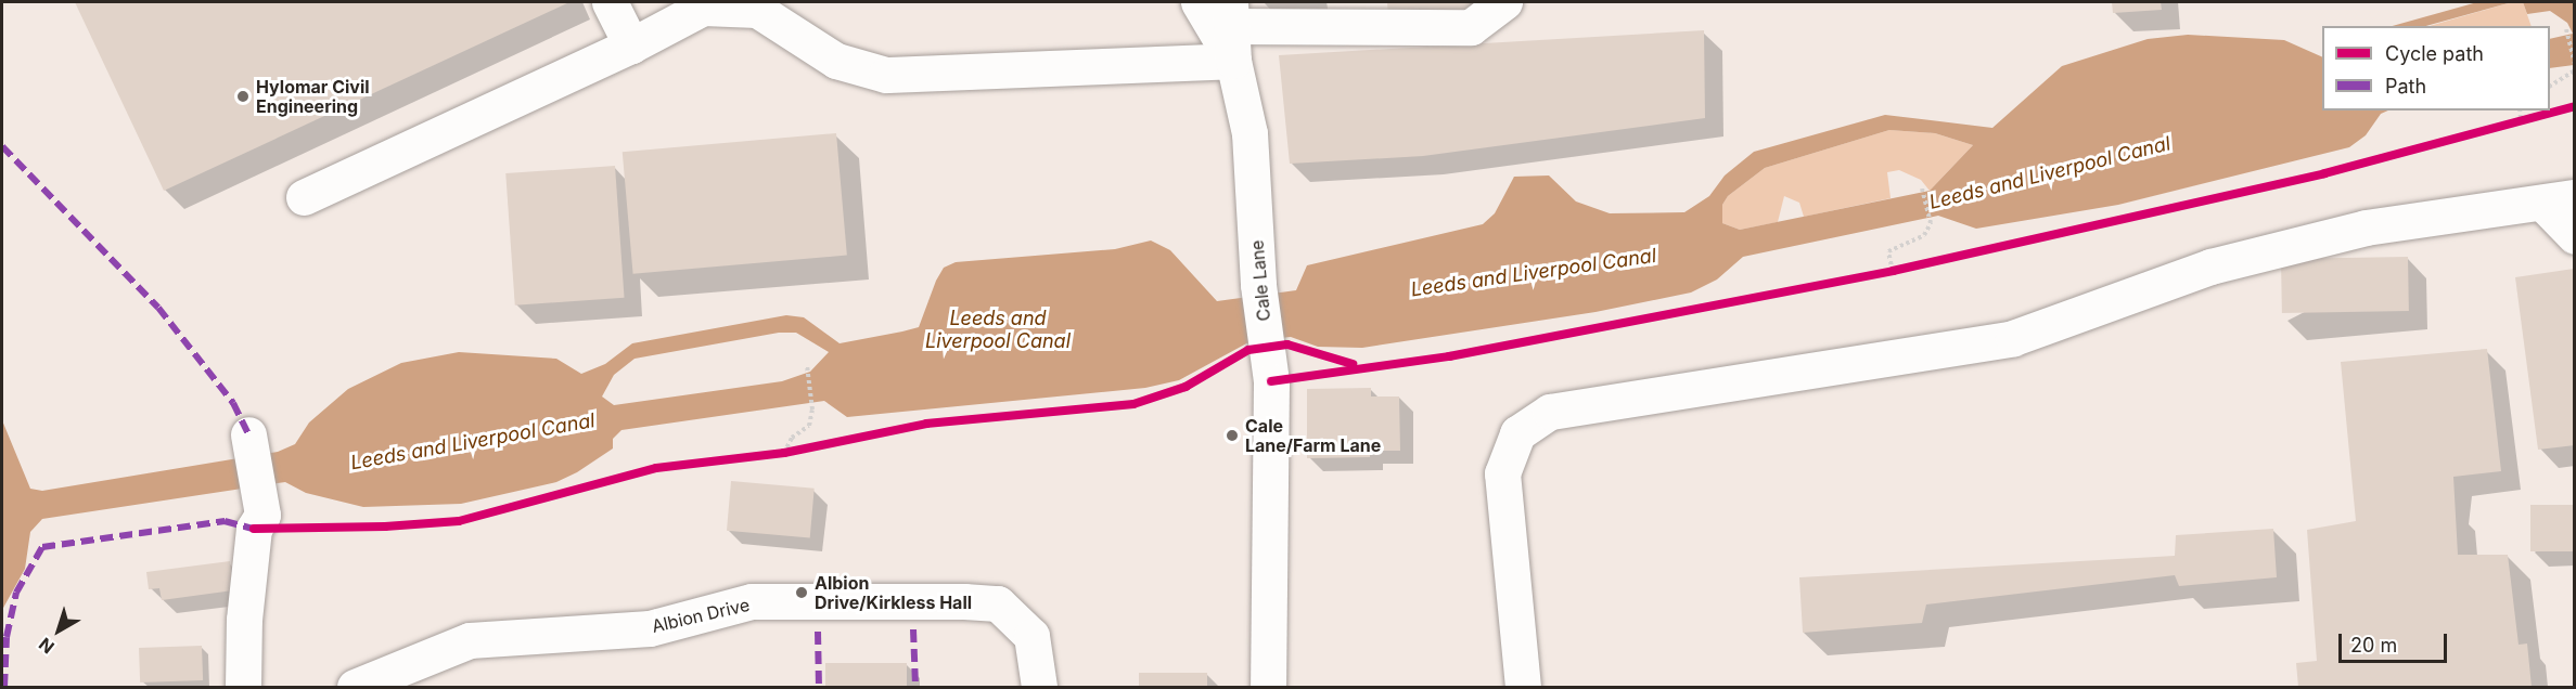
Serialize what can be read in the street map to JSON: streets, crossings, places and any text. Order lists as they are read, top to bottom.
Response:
{
  "streets": {
    "street": ["Cale Lane", "Albion Drive"]
  },
  "water": ["Leeds and Liverpool Canal"],
  "places": ["Hylomar Civil Engineering", "Cale Lane/Farm Lane", "Albion Drive/Kirkless Hall"],
  "legend": ["Cycle path", "Path"],
  "scale_bar": "20 m",
  "north": "bottom left"
}
